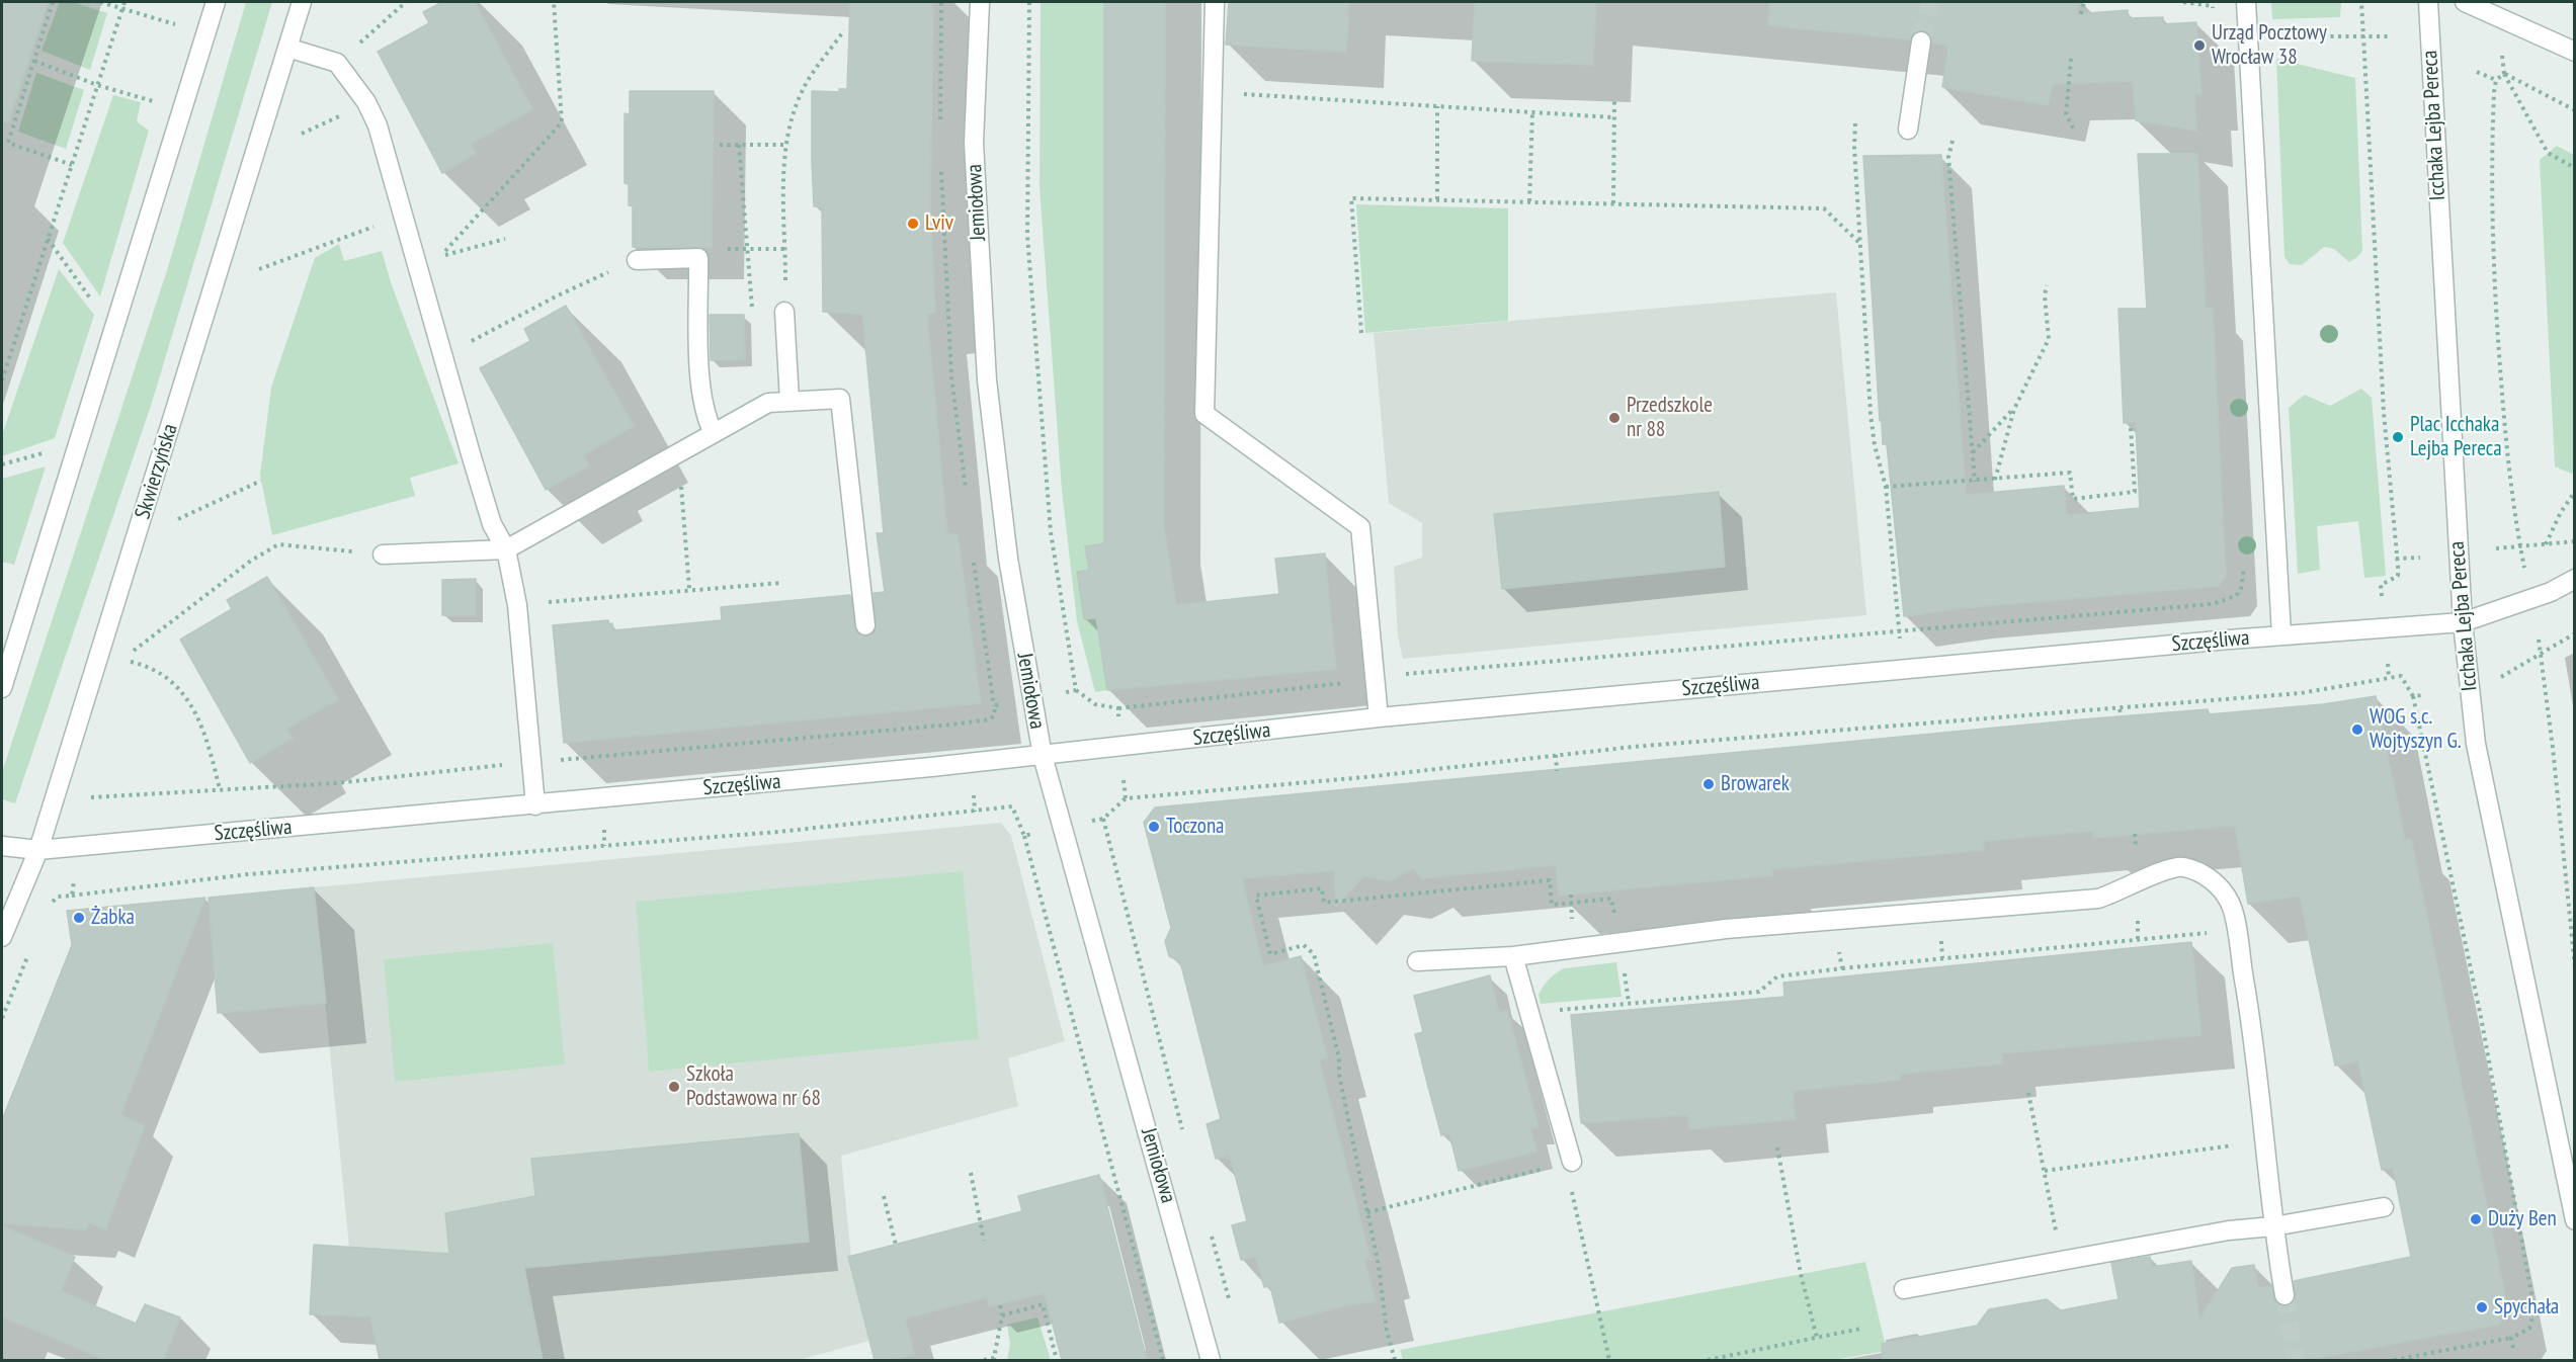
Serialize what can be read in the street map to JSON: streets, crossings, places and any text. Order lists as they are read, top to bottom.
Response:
{
  "streets": {
    "street": [
      "Icchaka Lejba Pereca",
      "Jemiołowa",
      "Skwierzyńska",
      "Szczęśliwa"
    ]
  },
  "crossings": [
    ["Icchaka Lejba Pereca", "Szczęśliwa"],
    ["Jemiołowa", "Szczęśliwa"],
    ["Skwierzyńska", "Szczęśliwa"]
  ],
  "places": [
    "Urząd Pocztowy Wrocław 38",
    "Lviv",
    "Przedszkole nr 88",
    "Plac Icchaka Lejba Pereca",
    "WOG s.c. Wojtyszyn G.",
    "Browarek",
    "Toczona",
    "Żabka",
    "Szkoła Podstawowa nr 68",
    "Duży Ben",
    "Spychała"
  ]
}
